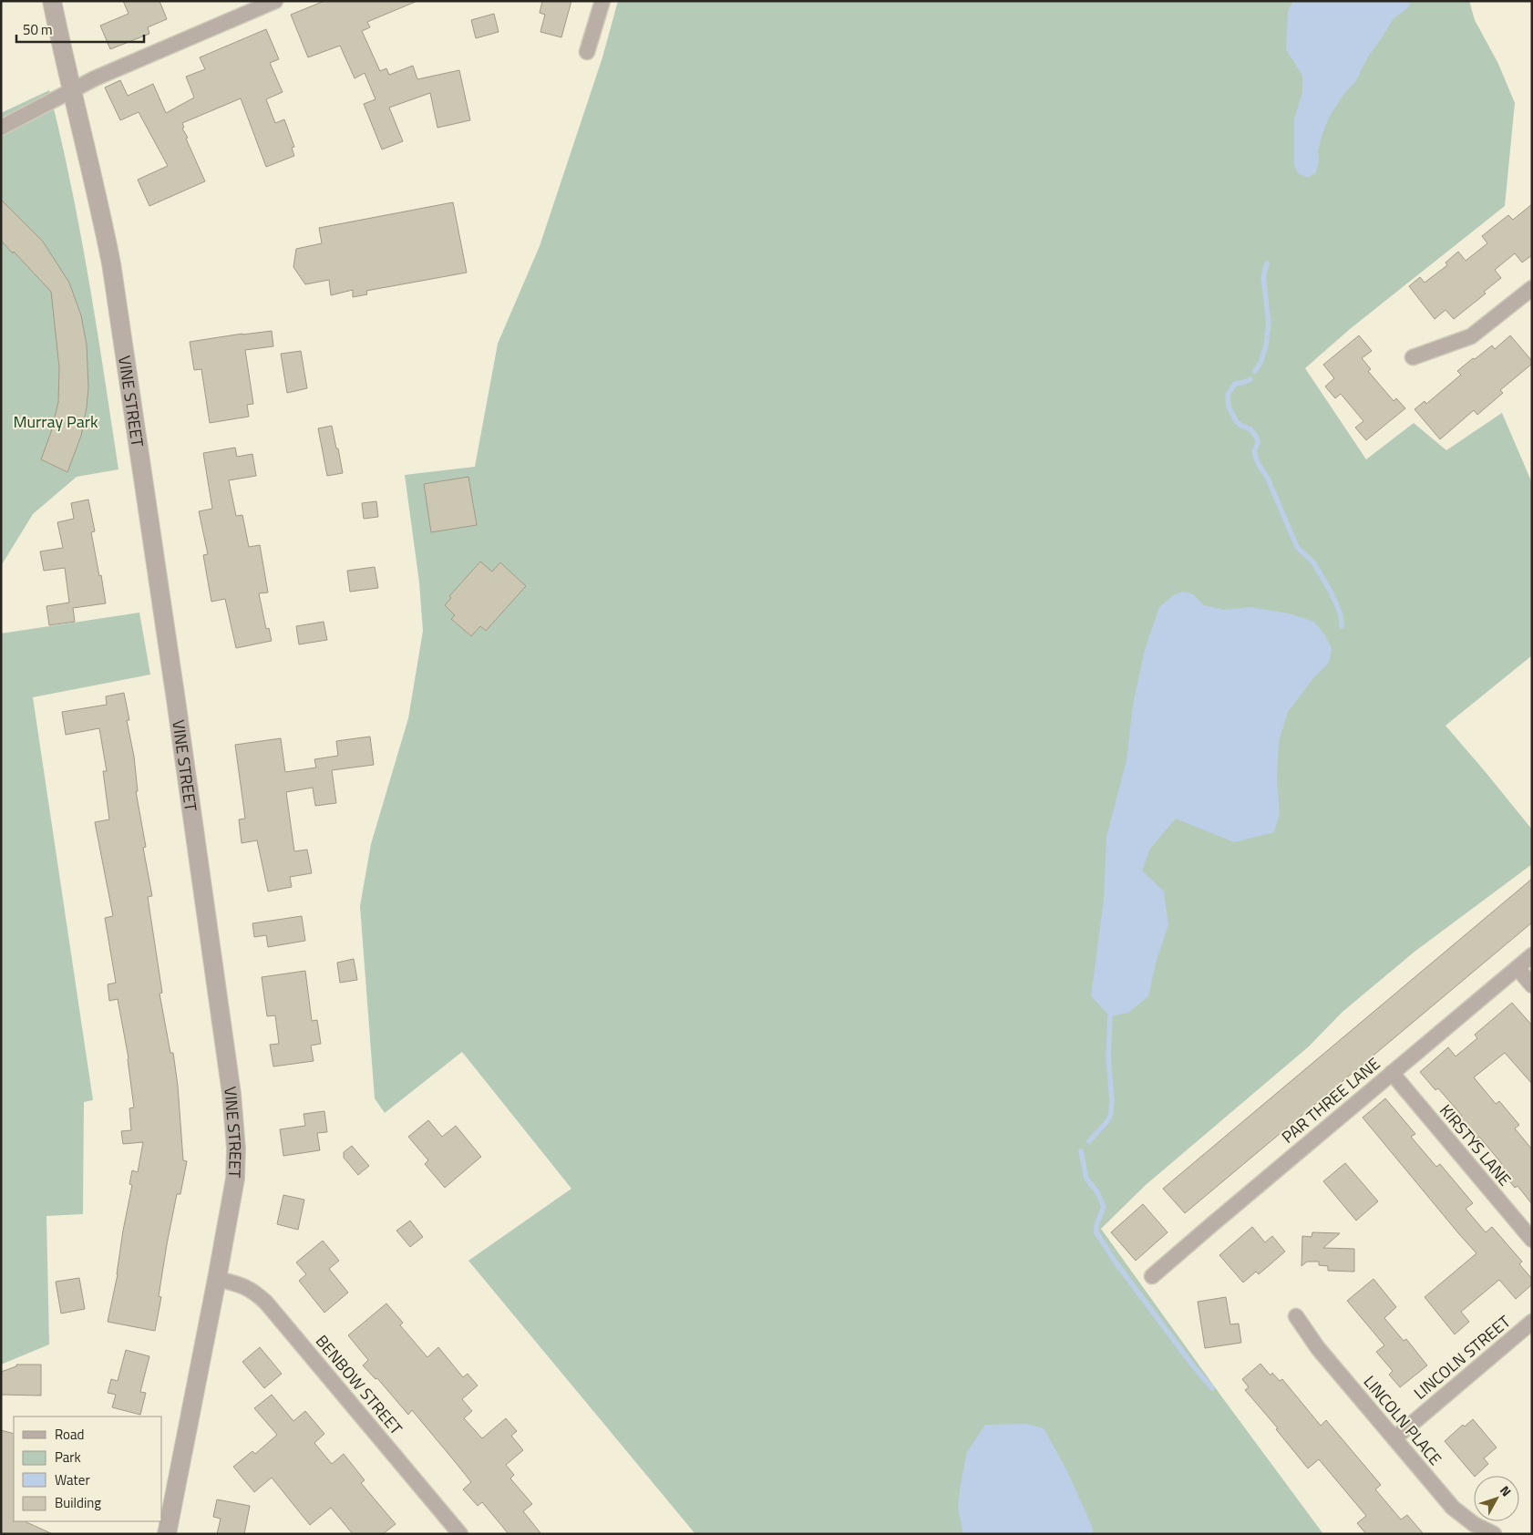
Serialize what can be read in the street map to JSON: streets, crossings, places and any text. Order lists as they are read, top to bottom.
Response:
{
  "streets": {
    "street": [
      "VINE STREET",
      "PAR THREE LANE",
      "KIRSTYS LANE",
      "LINCOLN STREET",
      "BENBOW STREET",
      "LINCOLN PLACE"
    ]
  },
  "crossings": [
    ["VINE STREET", "BENBOW STREET"],
    ["PAR THREE LANE", "KIRSTYS LANE"],
    ["LINCOLN STREET", "LINCOLN PLACE"]
  ],
  "parks": ["Murray Park"],
  "legend": [
    "Road",
    "Park",
    "Water",
    "Building"
  ],
  "scale_bar": "50 m",
  "north": "top right"
}
